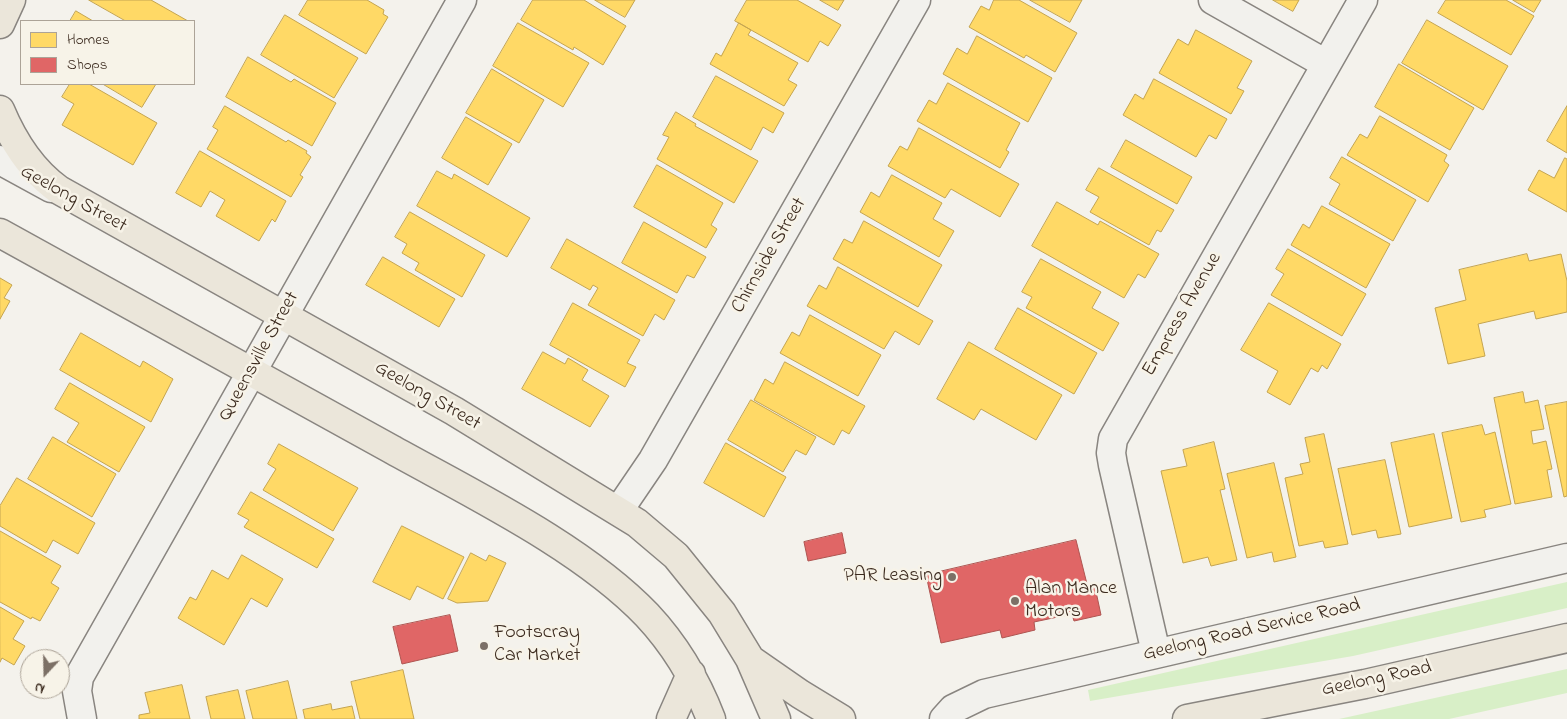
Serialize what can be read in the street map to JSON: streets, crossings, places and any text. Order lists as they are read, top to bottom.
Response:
{
  "streets": {
    "main road": ["Geelong Street", "Geelong Road"],
    "street": [
      "Chirnside Street",
      "Empress Avenue",
      "Queensville Street",
      "Geelong Road Service Road"
    ]
  },
  "crossings": [
    ["Geelong Street", "Chirnside Street"],
    ["Geelong Street", "Queensville Street"],
    ["Empress Avenue", "Geelong Road Service Road"]
  ],
  "places": ["PAR Leasing", "Alan Mance Motors", "Footscray Car Market"],
  "legend": ["Homes", "Shops"],
  "north": "bottom"
}
